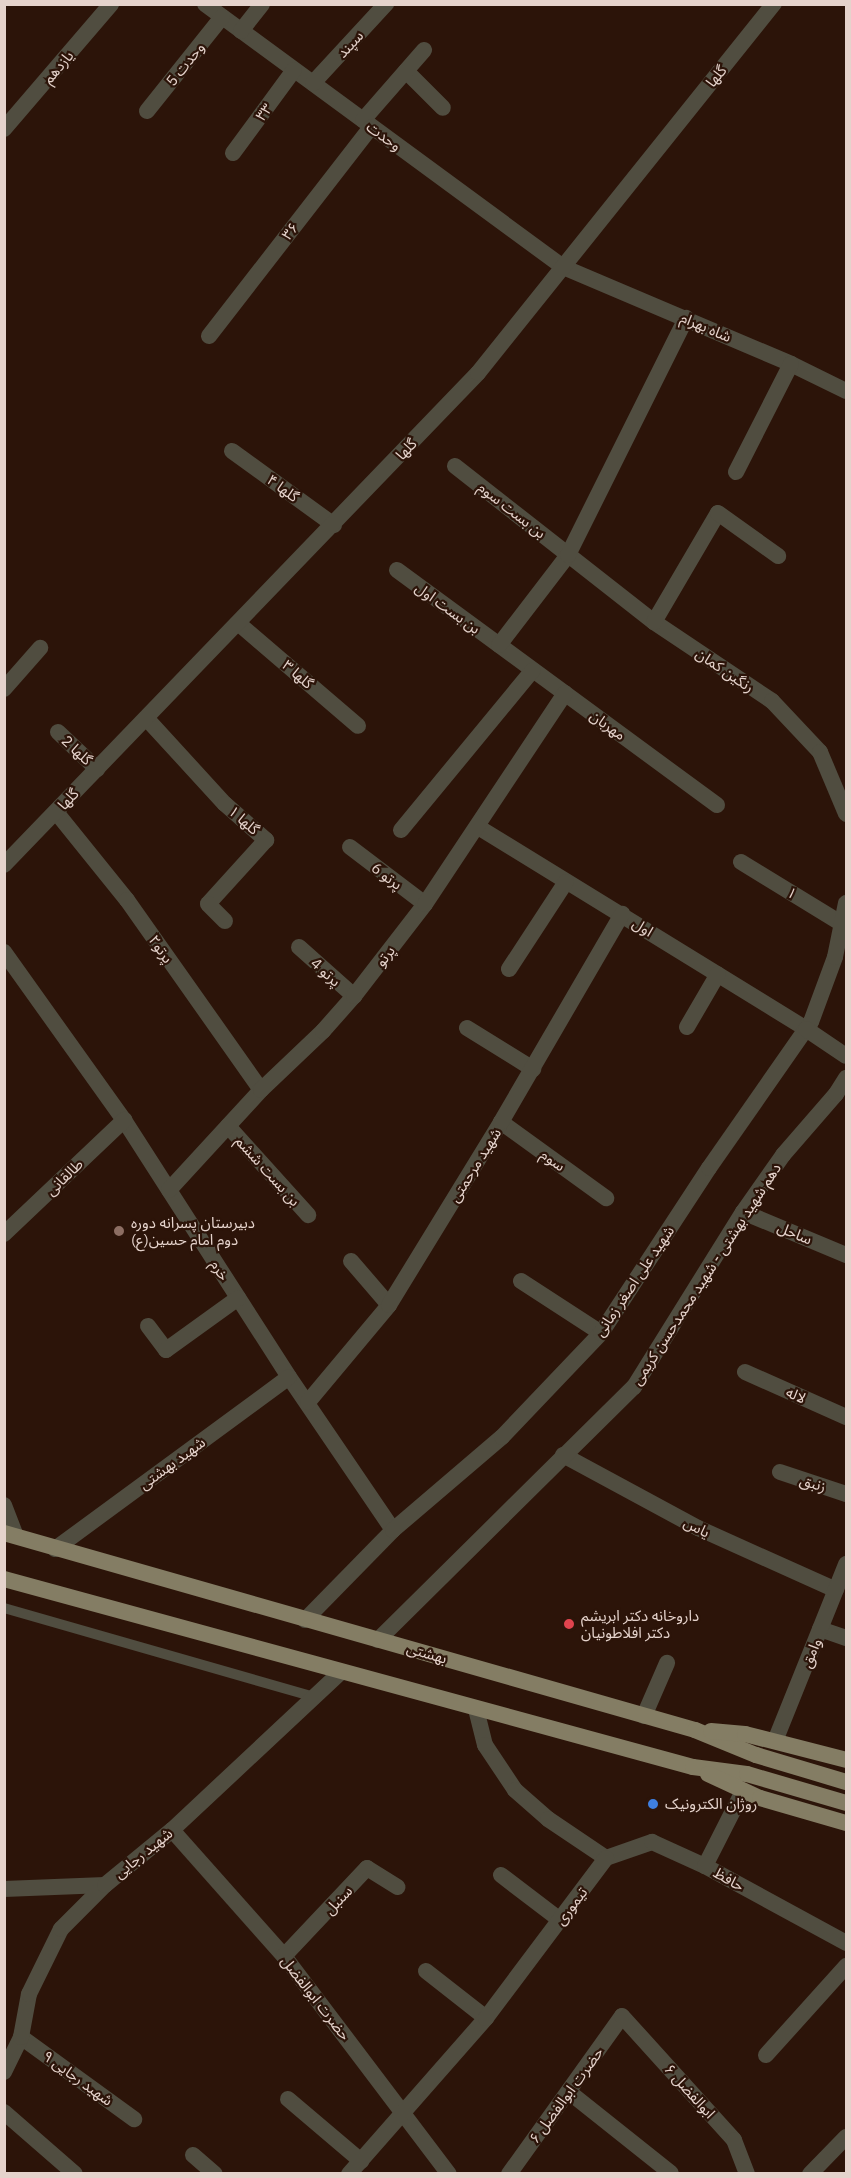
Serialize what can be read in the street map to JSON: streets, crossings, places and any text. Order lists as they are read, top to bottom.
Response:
{
  "streets": {
    "main road": ["بهشتی"],
    "street": [
      "سپند",
      "5 وحدت",
      "یازدهم",
      "گلها",
      "۳۳",
      "وحدت",
      "۳۶",
      "شاه بهرام",
      "گلها ۴",
      "بن بست سوم",
      "بن بست اول",
      "رنگین کمان",
      "گلها ۳",
      "مهربان",
      "گلها 2",
      "گلها ۱",
      "پرتو 6",
      "۱",
      "اول",
      "پرتو۲",
      "پرتو",
      "پرتو 4",
      "سوم",
      "شهید مرحمتی",
      "بن بست ششم",
      "طالقانی",
      "ساحل",
      "خرم",
      "دهم شهید بهشتی - شهید محمدحسن کریمی",
      "شهید علی اصغر زمانی",
      "لاله",
      "شهید بهشتی",
      "زنبق",
      "یاس",
      "وامق",
      "شهید رجایی",
      "حافظ",
      "سنبل",
      "تیموری",
      "حضرت ابوالفضل",
      "شهید رجایی ۹",
      "ابوالفضل ۶",
      "حضرت ابوالفضل ۶"
    ]
  },
  "crossings": [
    ["سپند", "وحدت"],
    ["5 وحدت", "وحدت"],
    ["گلها", "وحدت"],
    ["گلها", "شاه بهرام"],
    ["گلها", "گلها ۴"],
    ["گلها", "گلها ۳"],
    ["گلها", "گلها 2"],
    ["گلها", "گلها ۱"],
    ["گلها", "پرتو۲"],
    ["۳۳", "وحدت"],
    ["وحدت", "۳۶"],
    ["وحدت", "شاه بهرام"],
    ["بن بست سوم", "رنگین کمان"],
    ["بن بست اول", "مهربان"],
    ["مهربان", "پرتو"],
    ["پرتو 6", "پرتو"],
    ["۱", "شهید علی اصغر زمانی"],
    ["اول", "پرتو"],
    ["اول", "شهید مرحمتی"],
    ["اول", "شهید علی اصغر زمانی"],
    ["پرتو۲", "پرتو"],
    ["پرتو", "پرتو 4"],
    ["پرتو", "بن بست ششم"],
    ["پرتو", "خرم"],
    ["سوم", "شهید مرحمتی"],
    ["شهید مرحمتی", "خرم"],
    ["طالقانی", "خرم"],
    ["ساحل", "دهم شهید بهشتی - شهید محمدحسن کریمی"],
    ["خرم", "شهید علی اصغر زمانی"],
    ["خرم", "شهید بهشتی"],
    ["دهم شهید بهشتی - شهید محمدحسن کریمی", "یاس"],
    ["دهم شهید بهشتی - شهید محمدحسن کریمی", "بهشتی"],
    ["شهید علی اصغر زمانی", "بهشتی"],
    ["شهید بهشتی", "بهشتی"],
    ["یاس", "وامق"],
    ["شهید رجایی", "حضرت ابوالفضل"],
    ["شهید رجایی", "شهید رجایی ۹"],
    ["حافظ", "تیموری"],
    ["سنبل", "حضرت ابوالفضل"],
    ["تیموری", "حضرت ابوالفضل"],
    ["ابوالفضل ۶", "حضرت ابوالفضل ۶"]
  ],
  "places": ["دبیرستان پسرانه دوره دوم امام حسین(ع)", "داروخانه دکتر ابریشم دکتر افلاطونیان", "روژان الکترونیک"]
}
